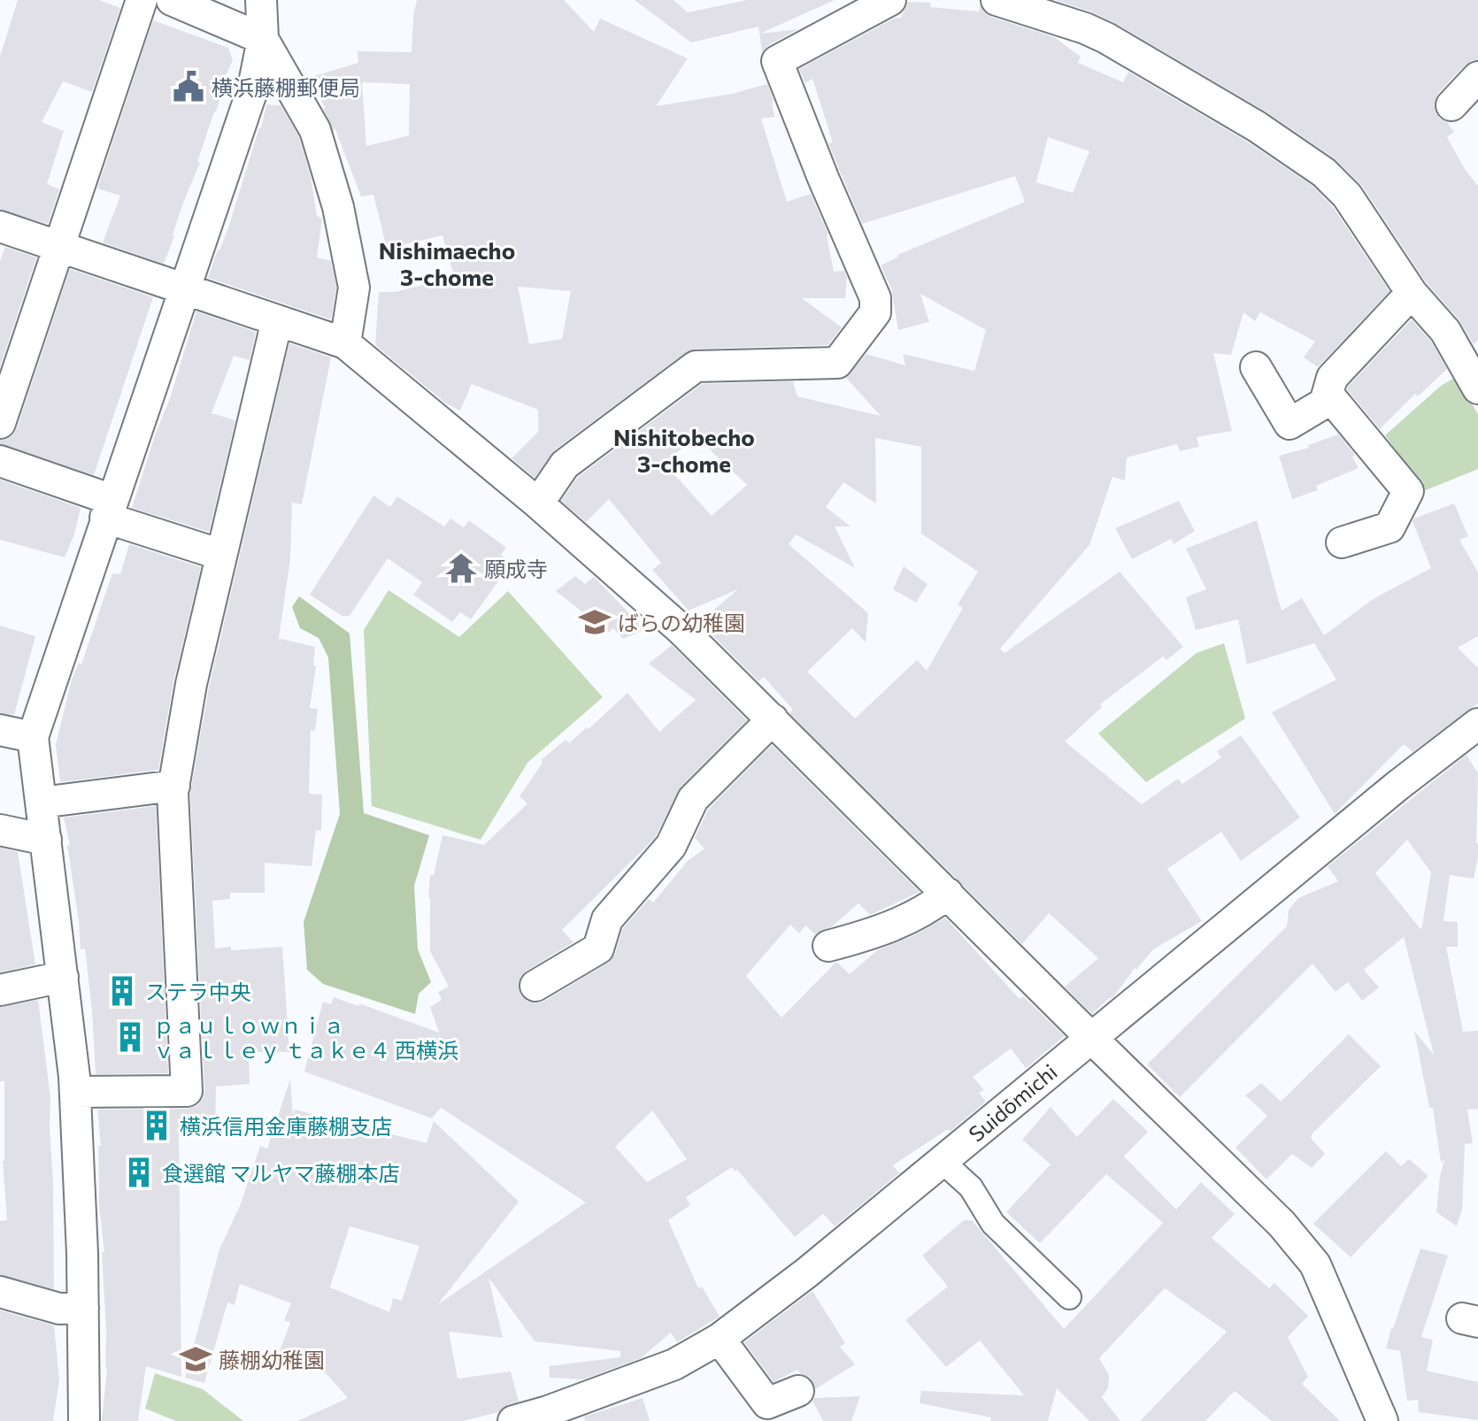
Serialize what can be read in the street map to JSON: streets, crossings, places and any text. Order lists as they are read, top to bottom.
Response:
{
  "streets": {
    "street": ["Suidōmichi"]
  },
  "districts": ["Nishimaecho 3-chome", "Nishitobecho 3-chome"],
  "places": {
    "public building": ["横浜藤棚郵便局"],
    "temple": ["願成寺"],
    "school or university": ["ばらの幼稚園", "藤棚幼稚園"],
    "building": [
      "ステラ中央",
      "ｐａｕｌｏｗｎｉａ ｖａｌｌｅｙ ｔａｋｅ４ 西横浜",
      "横浜信用金庫藤棚支店",
      "食選館 マルヤマ藤棚本店"
    ]
  }
}
